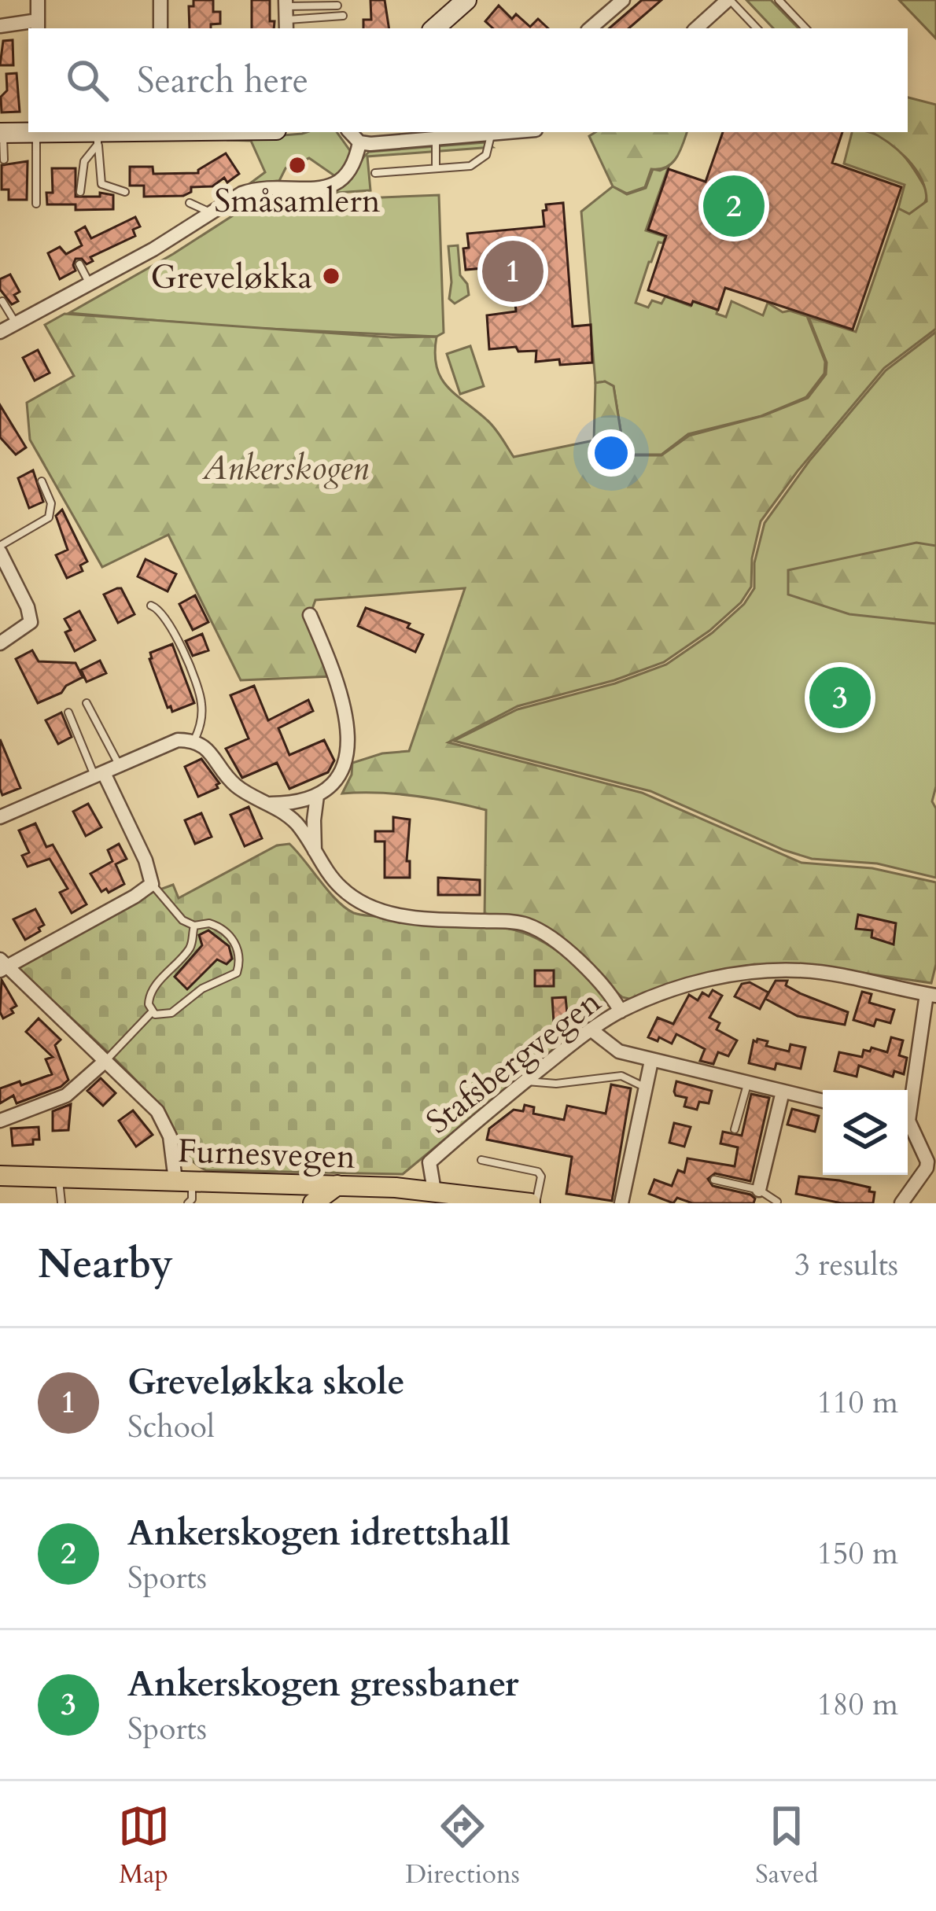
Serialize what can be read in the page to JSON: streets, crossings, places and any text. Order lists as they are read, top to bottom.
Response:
{
  "streets": {
    "main road": ["Furnesvegen"],
    "street": ["Stafsbergvegen"]
  },
  "crossings": [
    ["Stafsbergvegen", "Furnesvegen"]
  ],
  "parks": ["Ankerskogen"],
  "places": ["Småsamlern", "Greveløkka"],
  "page": {
    "search": "Search here",
    "pins": ["2", "1", "3"],
    "heading": ["Nearby", "3 results"],
    "list": [
      {
        "mark": "1",
        "name": "Greveløkka skole",
        "note": "School",
        "value": "110 m"
      },
      {
        "mark": "2",
        "name": "Ankerskogen idrettshall",
        "note": "Sports",
        "value": "150 m"
      },
      {
        "mark": "3",
        "name": "Ankerskogen gressbaner",
        "note": "Sports",
        "value": "180 m"
      }
    ],
    "nav": ["Map", "Directions", "Saved"]
  }
}
